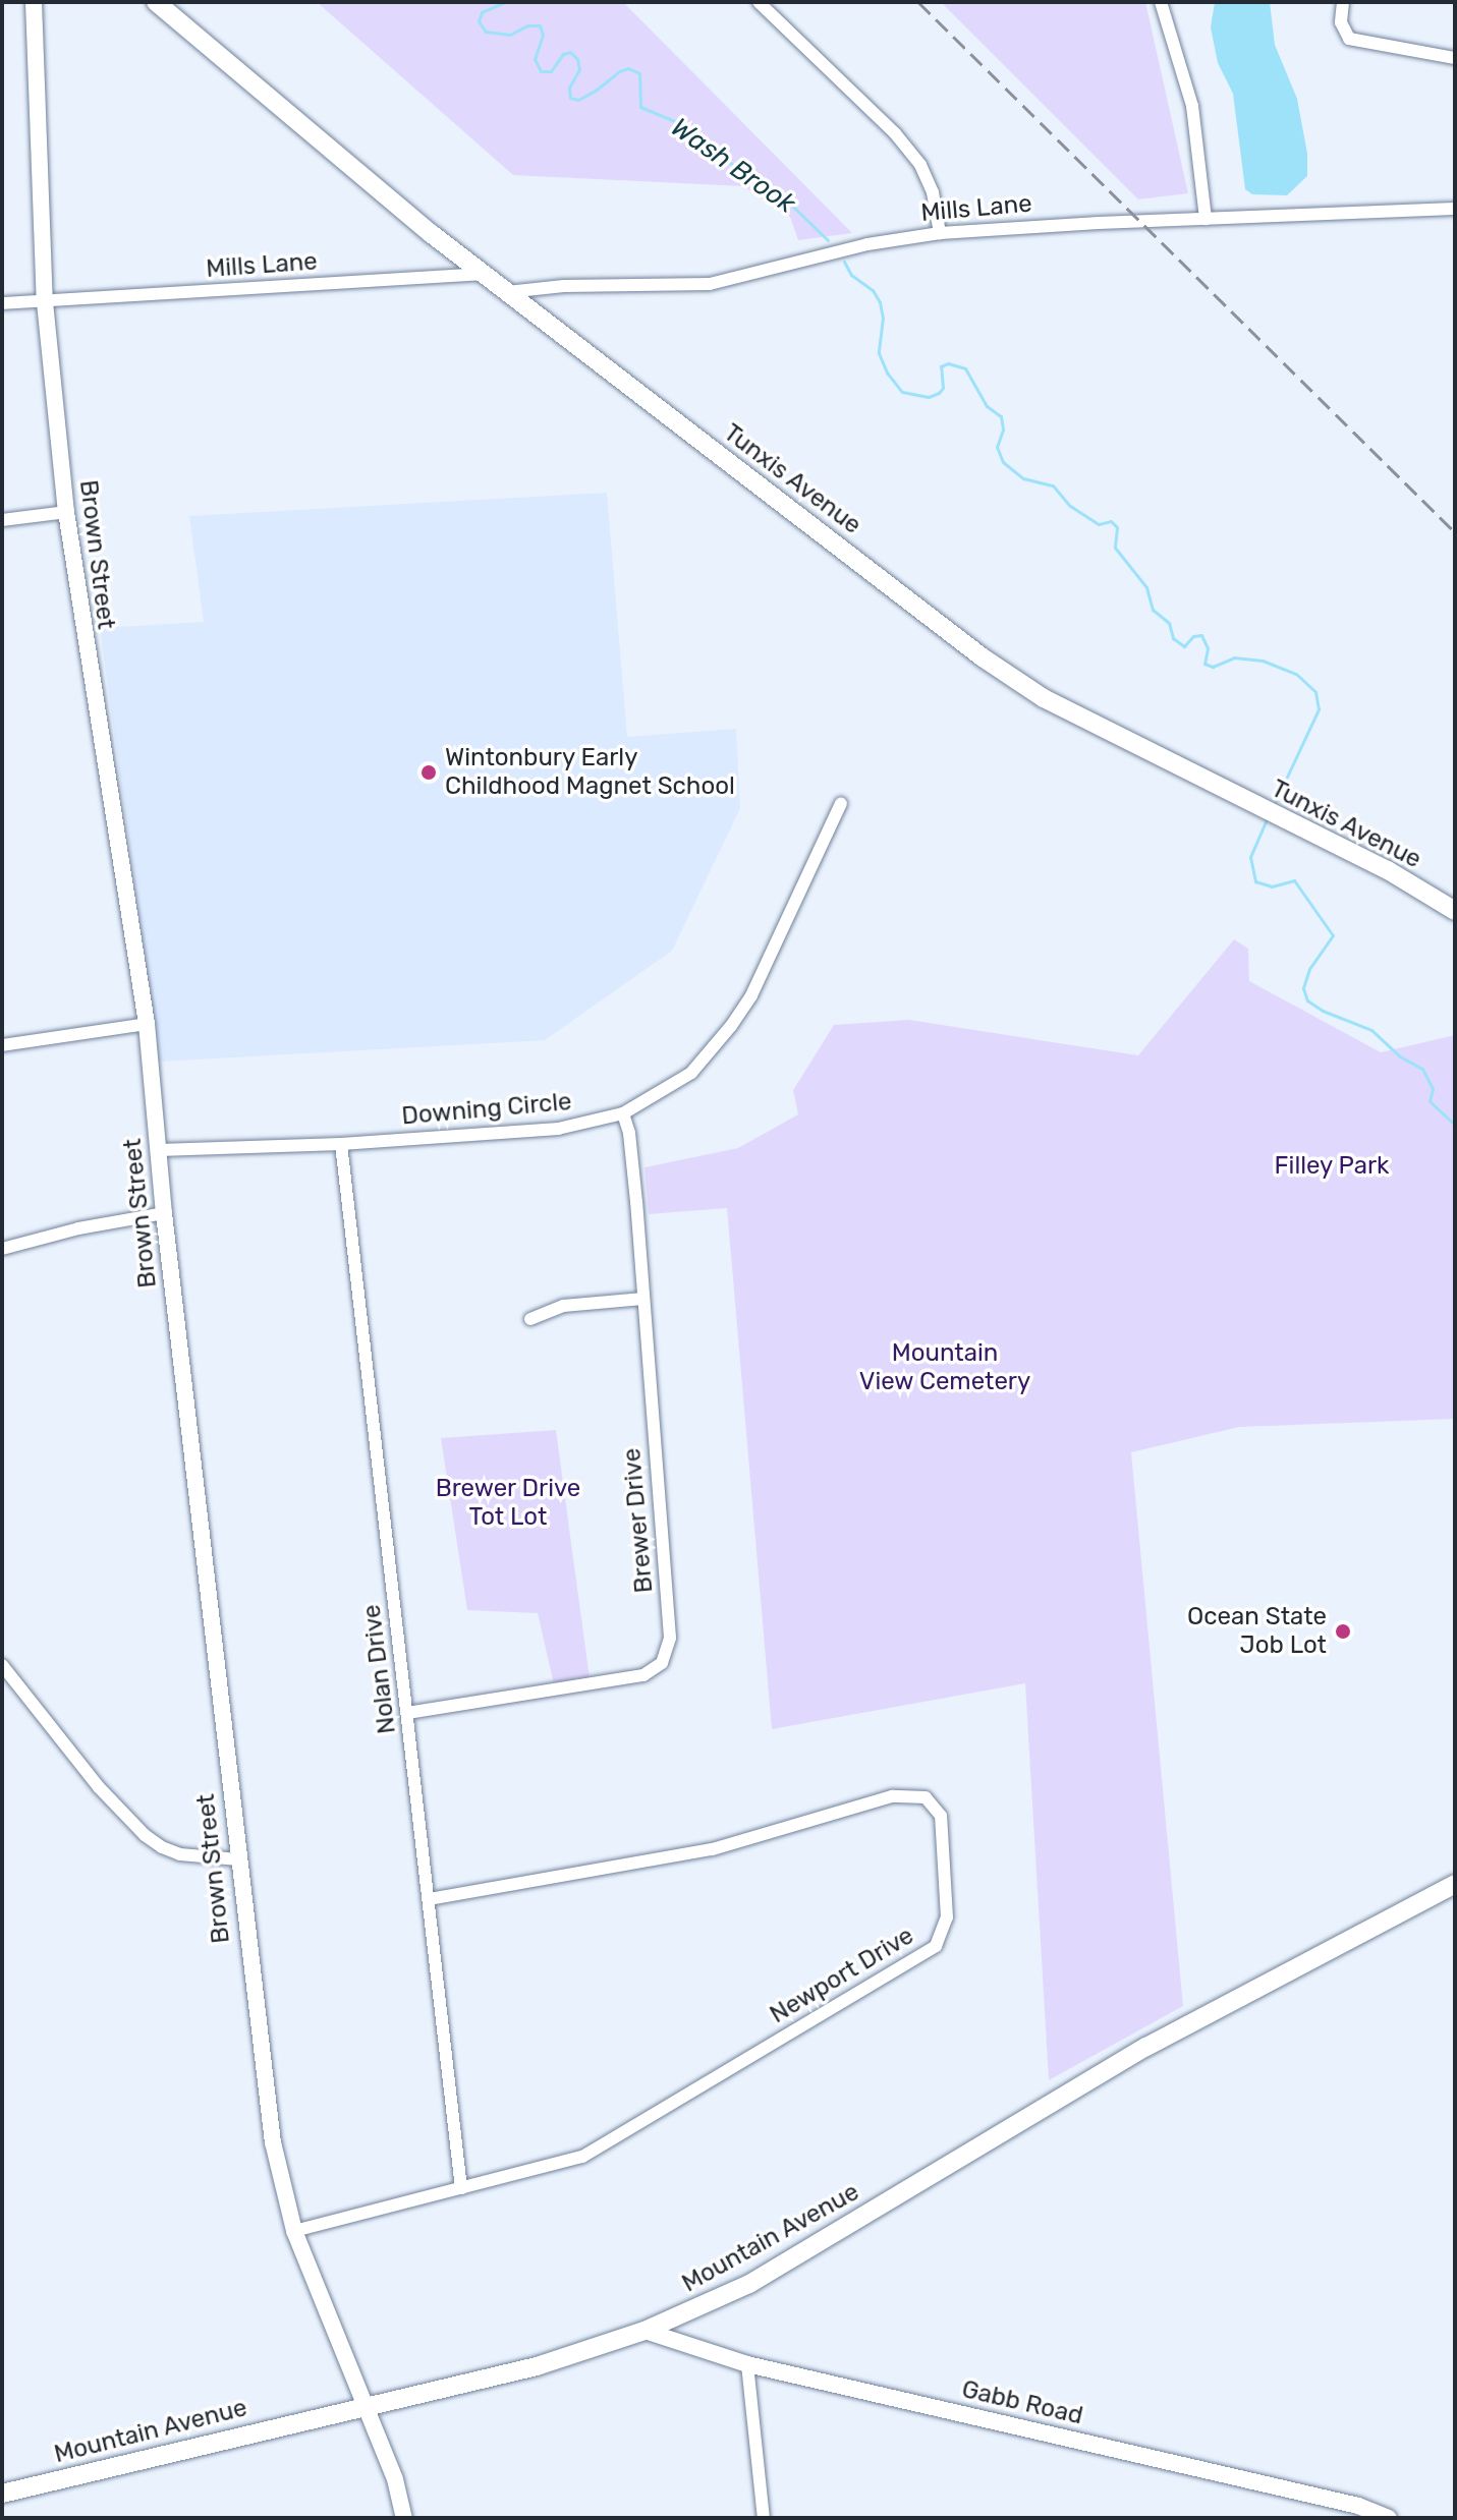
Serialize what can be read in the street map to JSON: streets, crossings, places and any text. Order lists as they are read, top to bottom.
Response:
{
  "streets": {
    "main road": ["Tunxis Avenue", "Mountain Avenue"],
    "street": [
      "Mills Lane",
      "Brown Street",
      "Downing Circle",
      "Brewer Drive",
      "Nolan Drive",
      "Newport Drive",
      "Gabb Road"
    ]
  },
  "crossings": [
    ["Mills Lane", "Tunxis Avenue"],
    ["Mills Lane", "Brown Street"],
    ["Brown Street", "Downing Circle"],
    ["Brown Street", "Newport Drive"],
    ["Brown Street", "Mountain Avenue"],
    ["Downing Circle", "Brewer Drive"],
    ["Downing Circle", "Nolan Drive"],
    ["Brewer Drive", "Nolan Drive"],
    ["Nolan Drive", "Newport Drive"],
    ["Mountain Avenue", "Gabb Road"]
  ],
  "water": ["Wash Brook"],
  "parks": ["Filley Park", "Mountain View Cemetery", "Brewer Drive Tot Lot"],
  "places": ["Wintonbury Early Childhood Magnet School", "Ocean State Job Lot"]
}
